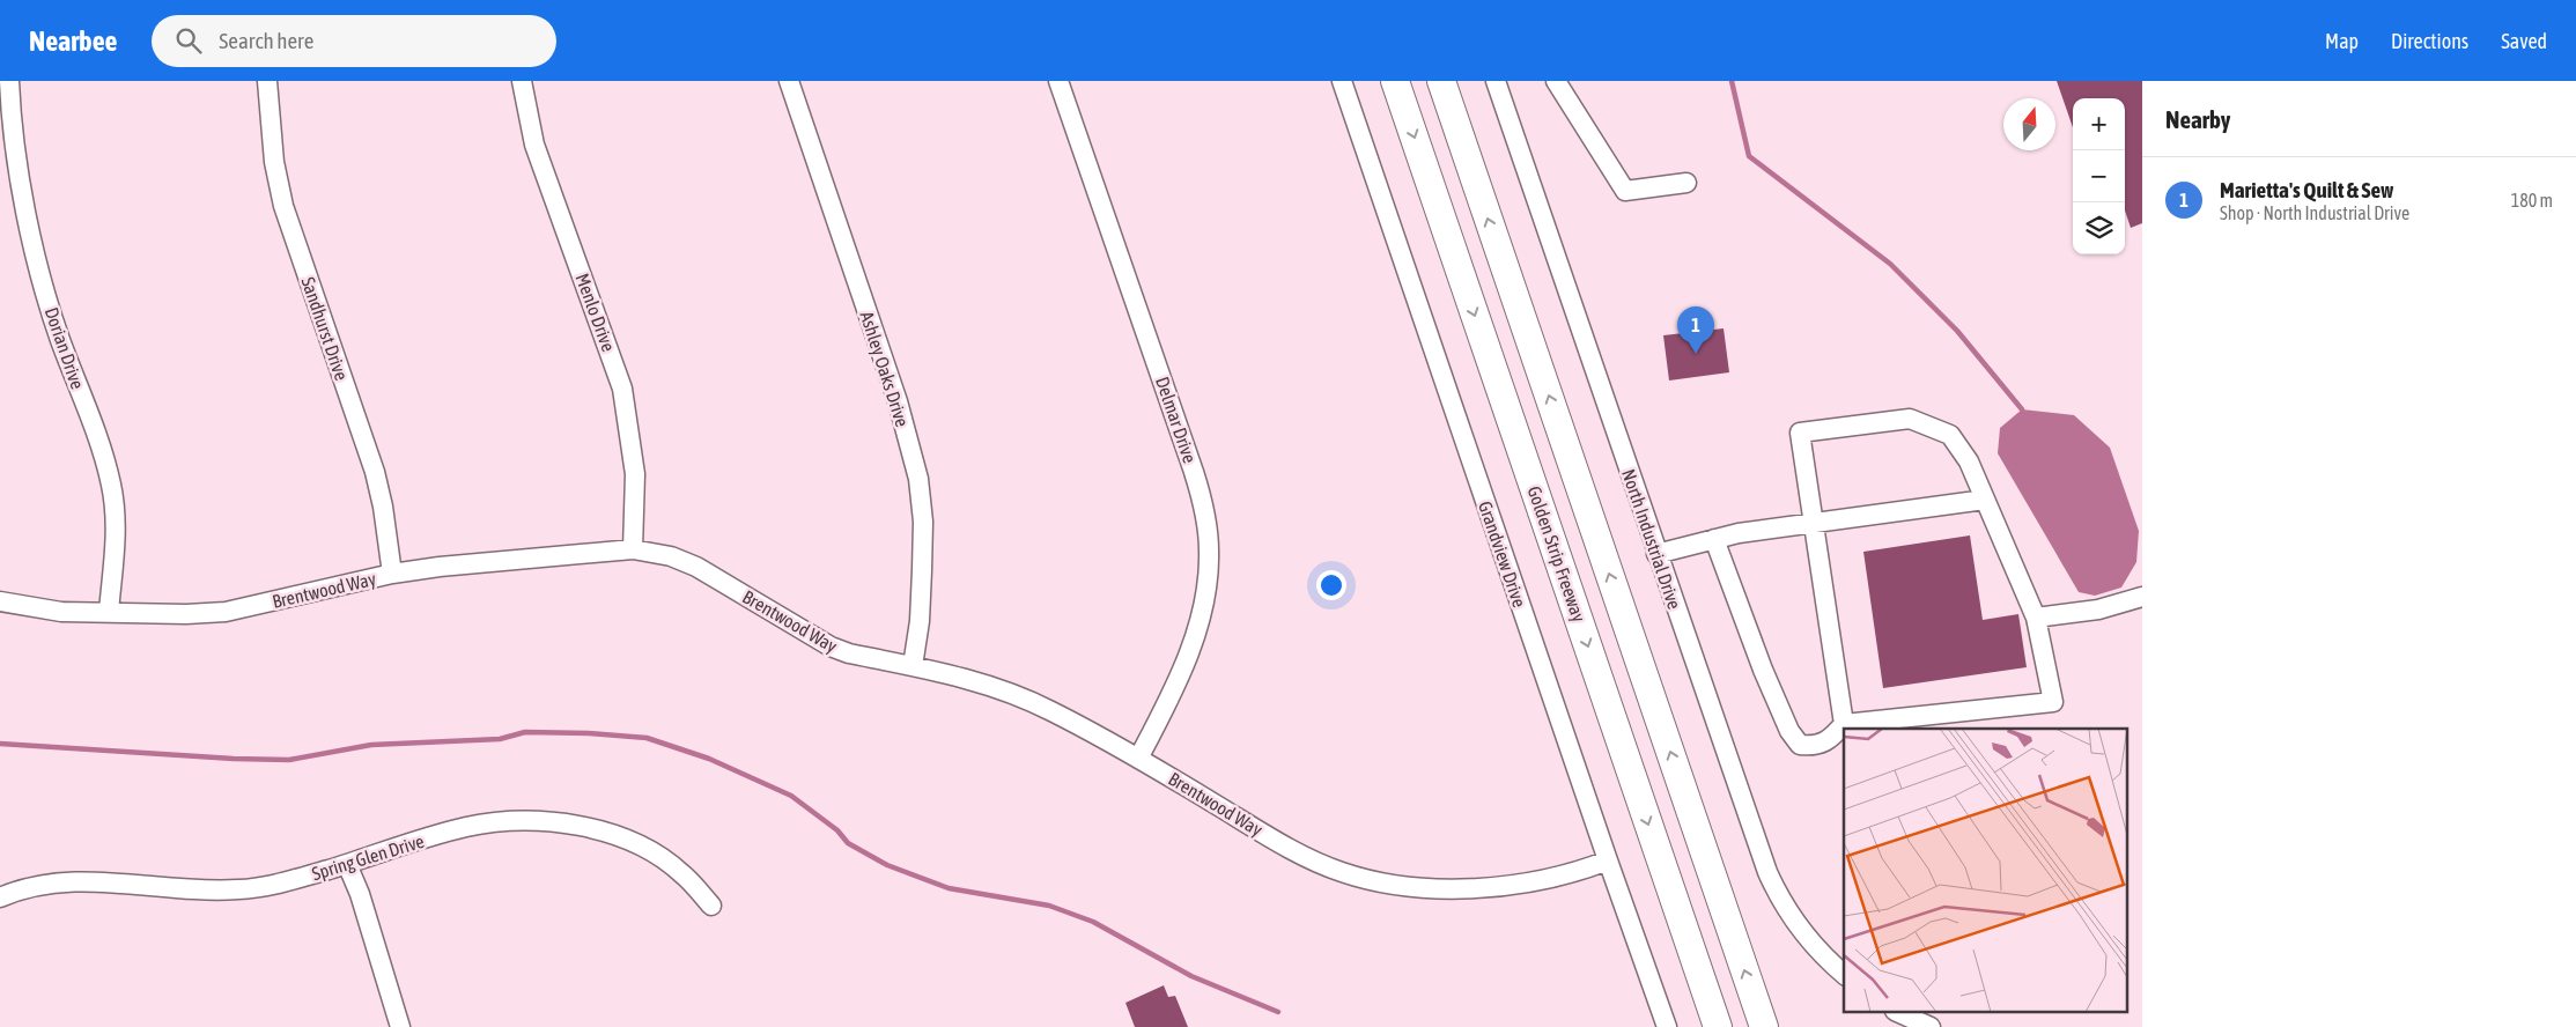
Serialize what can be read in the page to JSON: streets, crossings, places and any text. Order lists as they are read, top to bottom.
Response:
{
  "streets": {
    "highway": ["Golden Strip Freeway"],
    "street": [
      "Menlo Drive",
      "Sandhurst Drive",
      "Dorian Drive",
      "Ashley Oaks Drive",
      "Delmar Drive",
      "North Industrial Drive",
      "Grandview Drive",
      "Brentwood Way",
      "Spring Glen Drive"
    ]
  },
  "crossings": [
    ["Menlo Drive", "Brentwood Way"],
    ["Sandhurst Drive", "Brentwood Way"],
    ["Dorian Drive", "Brentwood Way"],
    ["Ashley Oaks Drive", "Brentwood Way"],
    ["Delmar Drive", "Brentwood Way"],
    ["Grandview Drive", "Brentwood Way"]
  ],
  "north": "top",
  "page": {
    "header": "Nearbee",
    "search": "Search here",
    "nav": ["Map", "Directions", "Saved"],
    "heading": "Nearby",
    "map_buttons": ["+", "−"],
    "list": [
      {
        "mark": "1",
        "name": "Marietta's Quilt & Sew",
        "note": "Shop · North Industrial Drive",
        "value": "180 m"
      }
    ],
    "pins": "1"
  }
}
